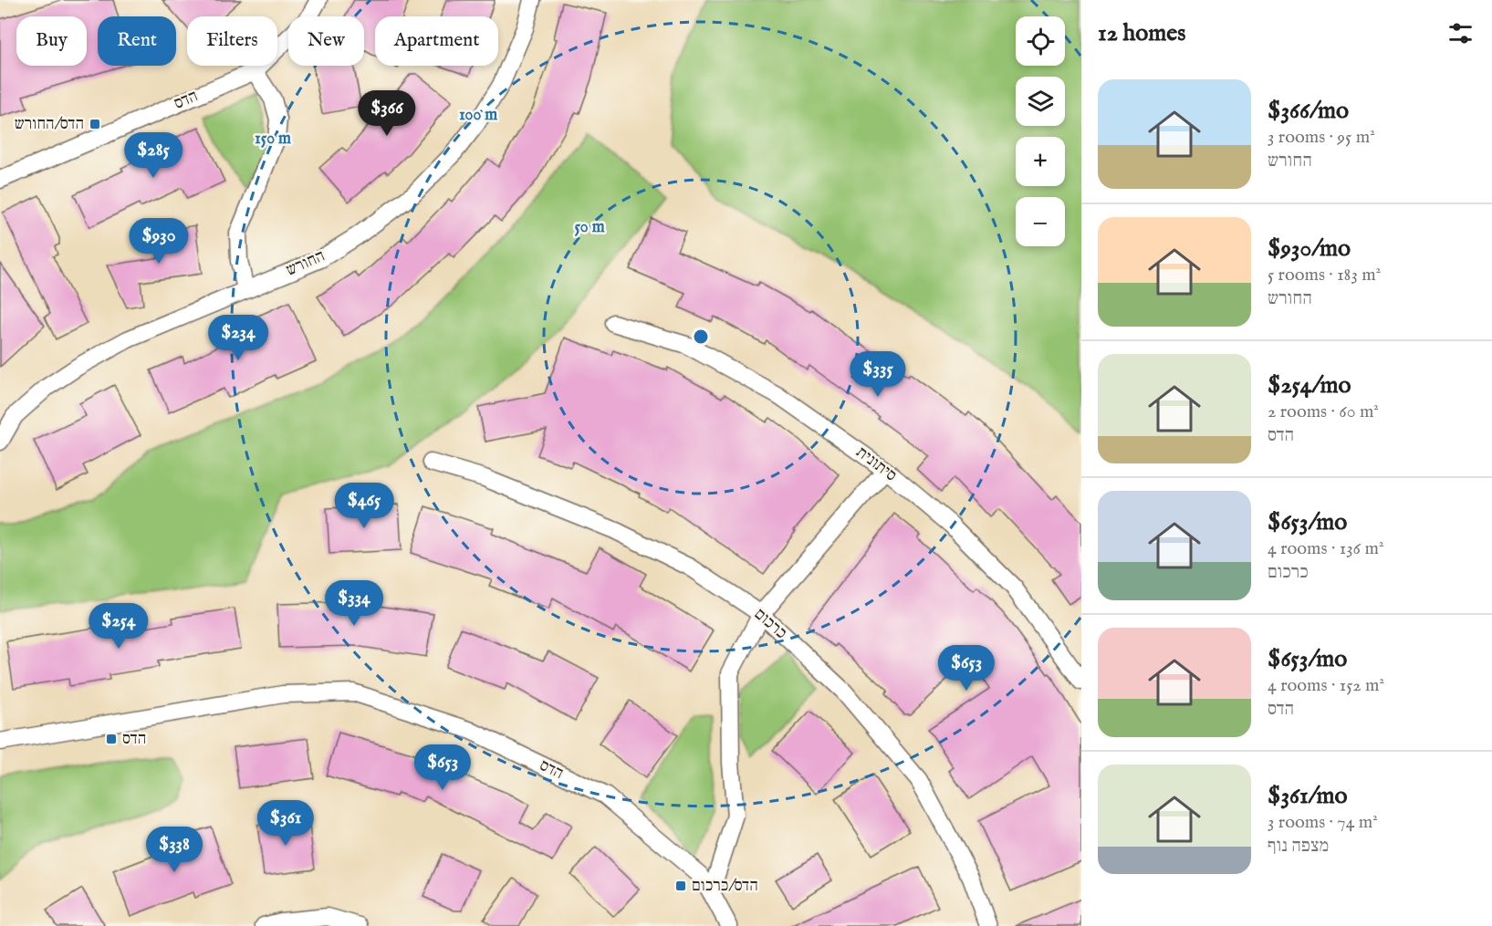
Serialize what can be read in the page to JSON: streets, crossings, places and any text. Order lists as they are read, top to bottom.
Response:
{
  "streets": {
    "street": [
      "הדס",
      "החורש",
      "סיתונית",
      "כרכום"
    ]
  },
  "places": {
    "transit": ["הדס/החורש", "הדס", "הדס/כרכום"]
  },
  "page": {
    "heading": "12 homes",
    "map_buttons": ["+", "−"],
    "chip": [
      "Buy",
      "Rent",
      "Filters",
      "New",
      "Apartment"
    ],
    "list": [
      {
        "name": "$366/mo",
        "note": "3 rooms · 95 m² · החורש"
      },
      {
        "name": "$930/mo",
        "note": "5 rooms · 183 m² · החורש"
      },
      {
        "name": "$254/mo",
        "note": "2 rooms · 60 m² · הדס"
      },
      {
        "name": "$653/mo",
        "note": "4 rooms · 136 m² · כרכום"
      },
      {
        "name": "$653/mo",
        "note": "4 rooms · 152 m² · הדס"
      },
      {
        "name": "$361/mo",
        "note": "3 rooms · 74 m² · מצפה נוף"
      }
    ],
    "price": [
      "$366",
      "$285",
      "$930",
      "$234",
      "$335",
      "$465",
      "$334",
      "$254",
      "$653",
      "$653",
      "$361",
      "$338"
    ]
  },
  "rings": ["100 m", "150 m", "50 m"]
}
